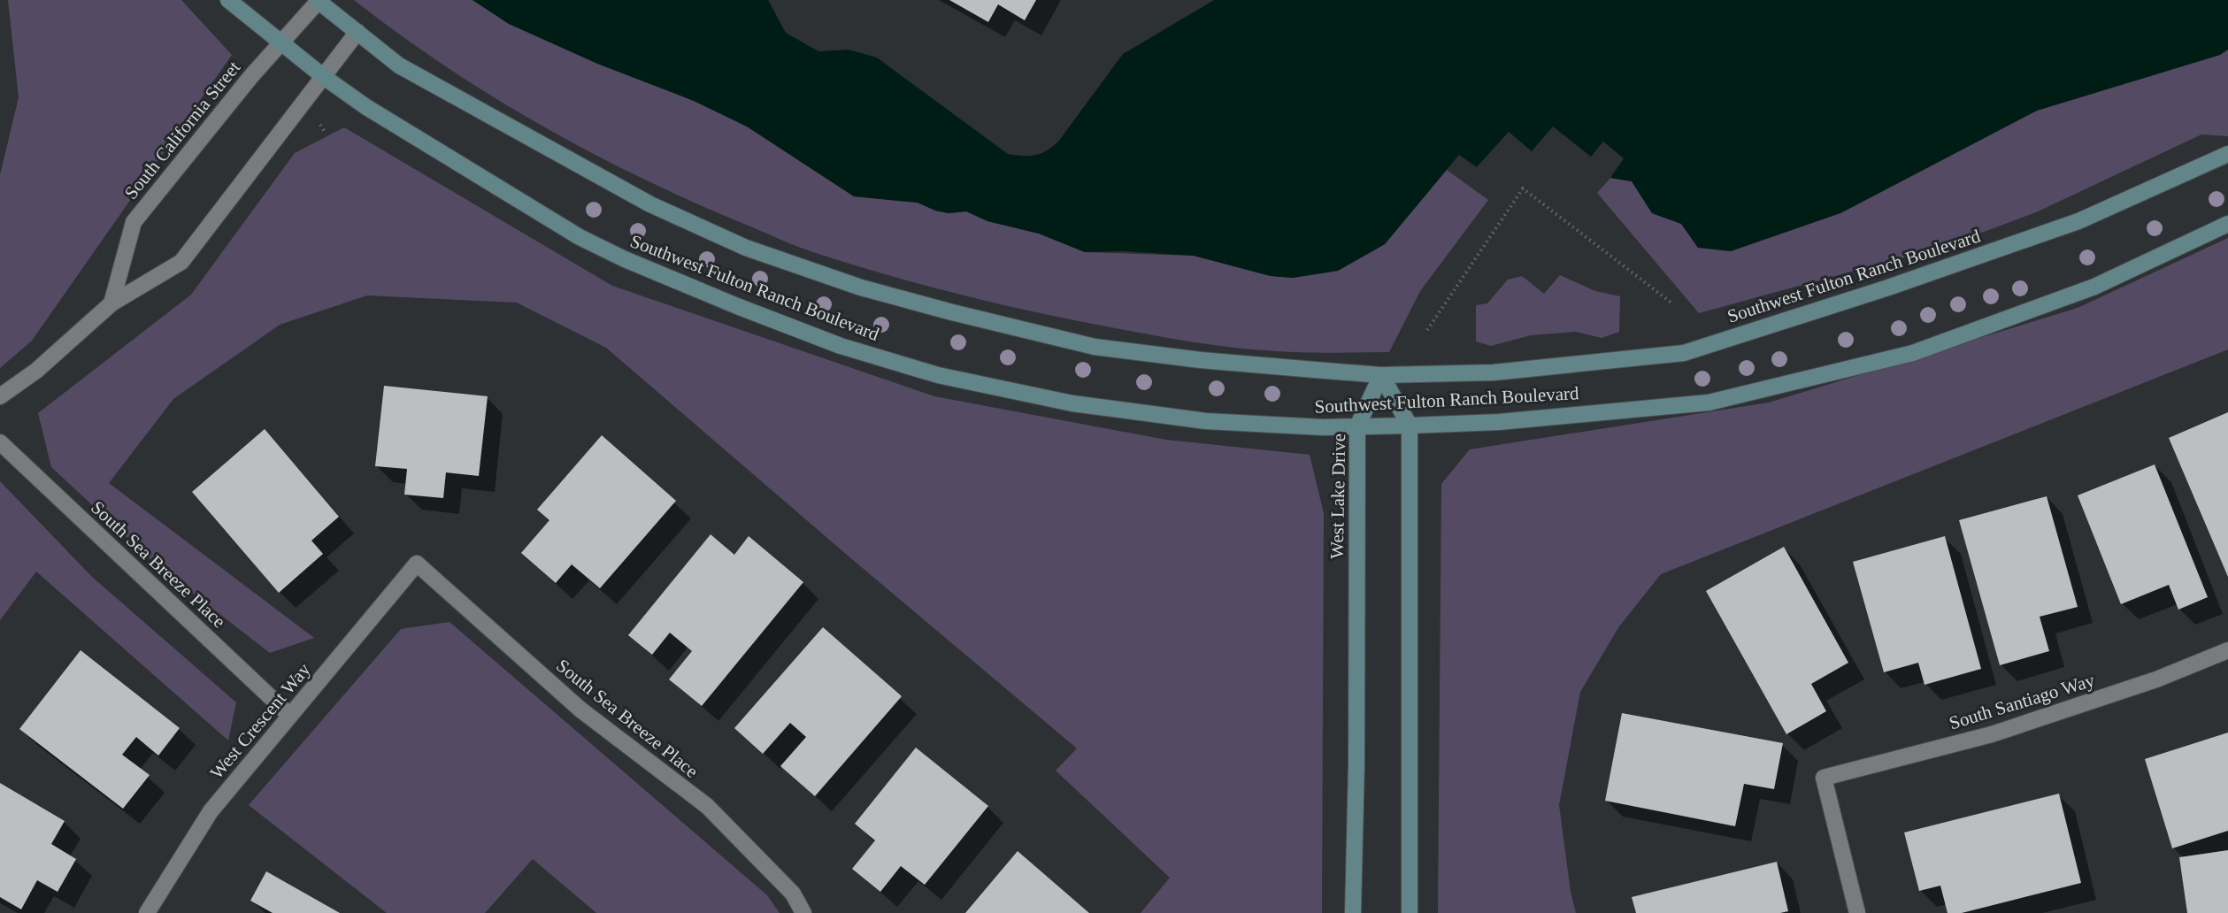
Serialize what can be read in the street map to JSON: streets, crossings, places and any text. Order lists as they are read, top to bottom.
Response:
{
  "streets": {
    "street": [
      "South California Street",
      "Southwest Fulton Ranch Boulevard",
      "West Lake Drive",
      "South Sea Breeze Place",
      "South Santiago Way",
      "West Crescent Way"
    ]
  },
  "crossings": [
    ["South California Street", "Southwest Fulton Ranch Boulevard"],
    ["Southwest Fulton Ranch Boulevard", "West Lake Drive"],
    ["South Sea Breeze Place", "West Crescent Way"]
  ]
}
